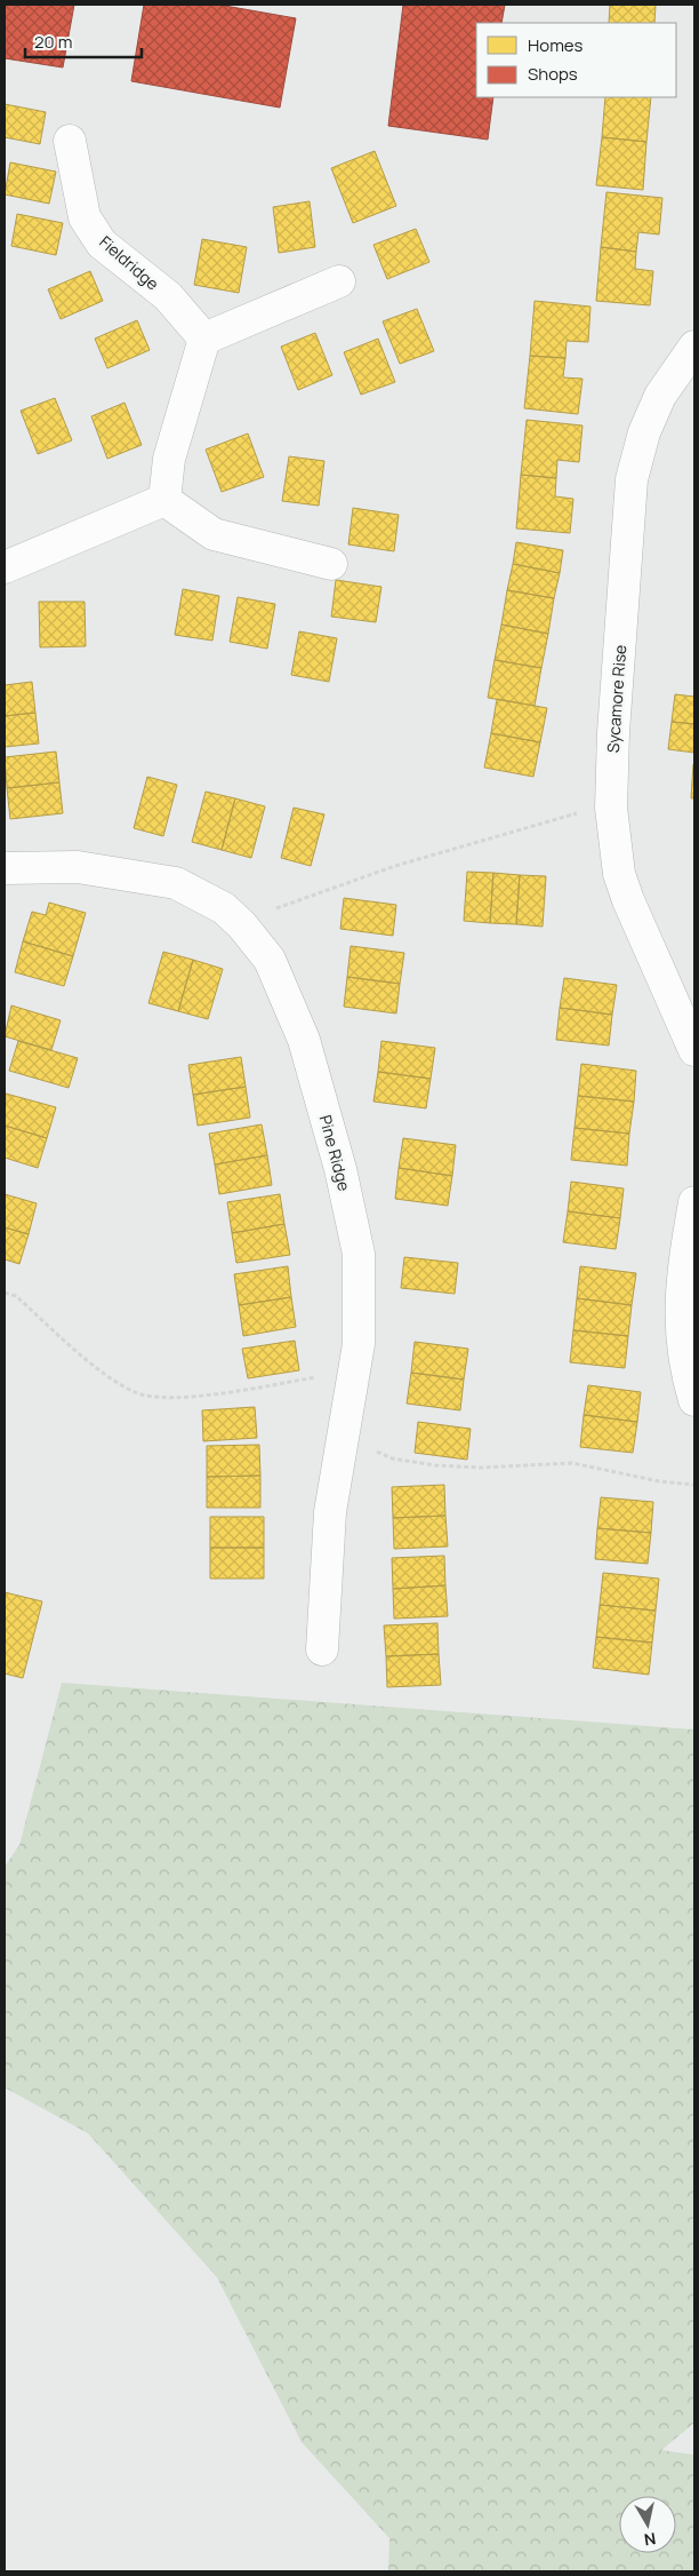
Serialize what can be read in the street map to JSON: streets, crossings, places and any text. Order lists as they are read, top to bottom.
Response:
{
  "streets": {
    "street": ["Fieldridge", "Sycamore Rise", "Pine Ridge"]
  },
  "legend": ["Homes", "Shops"],
  "scale_bar": "20 m",
  "north": "bottom"
}
